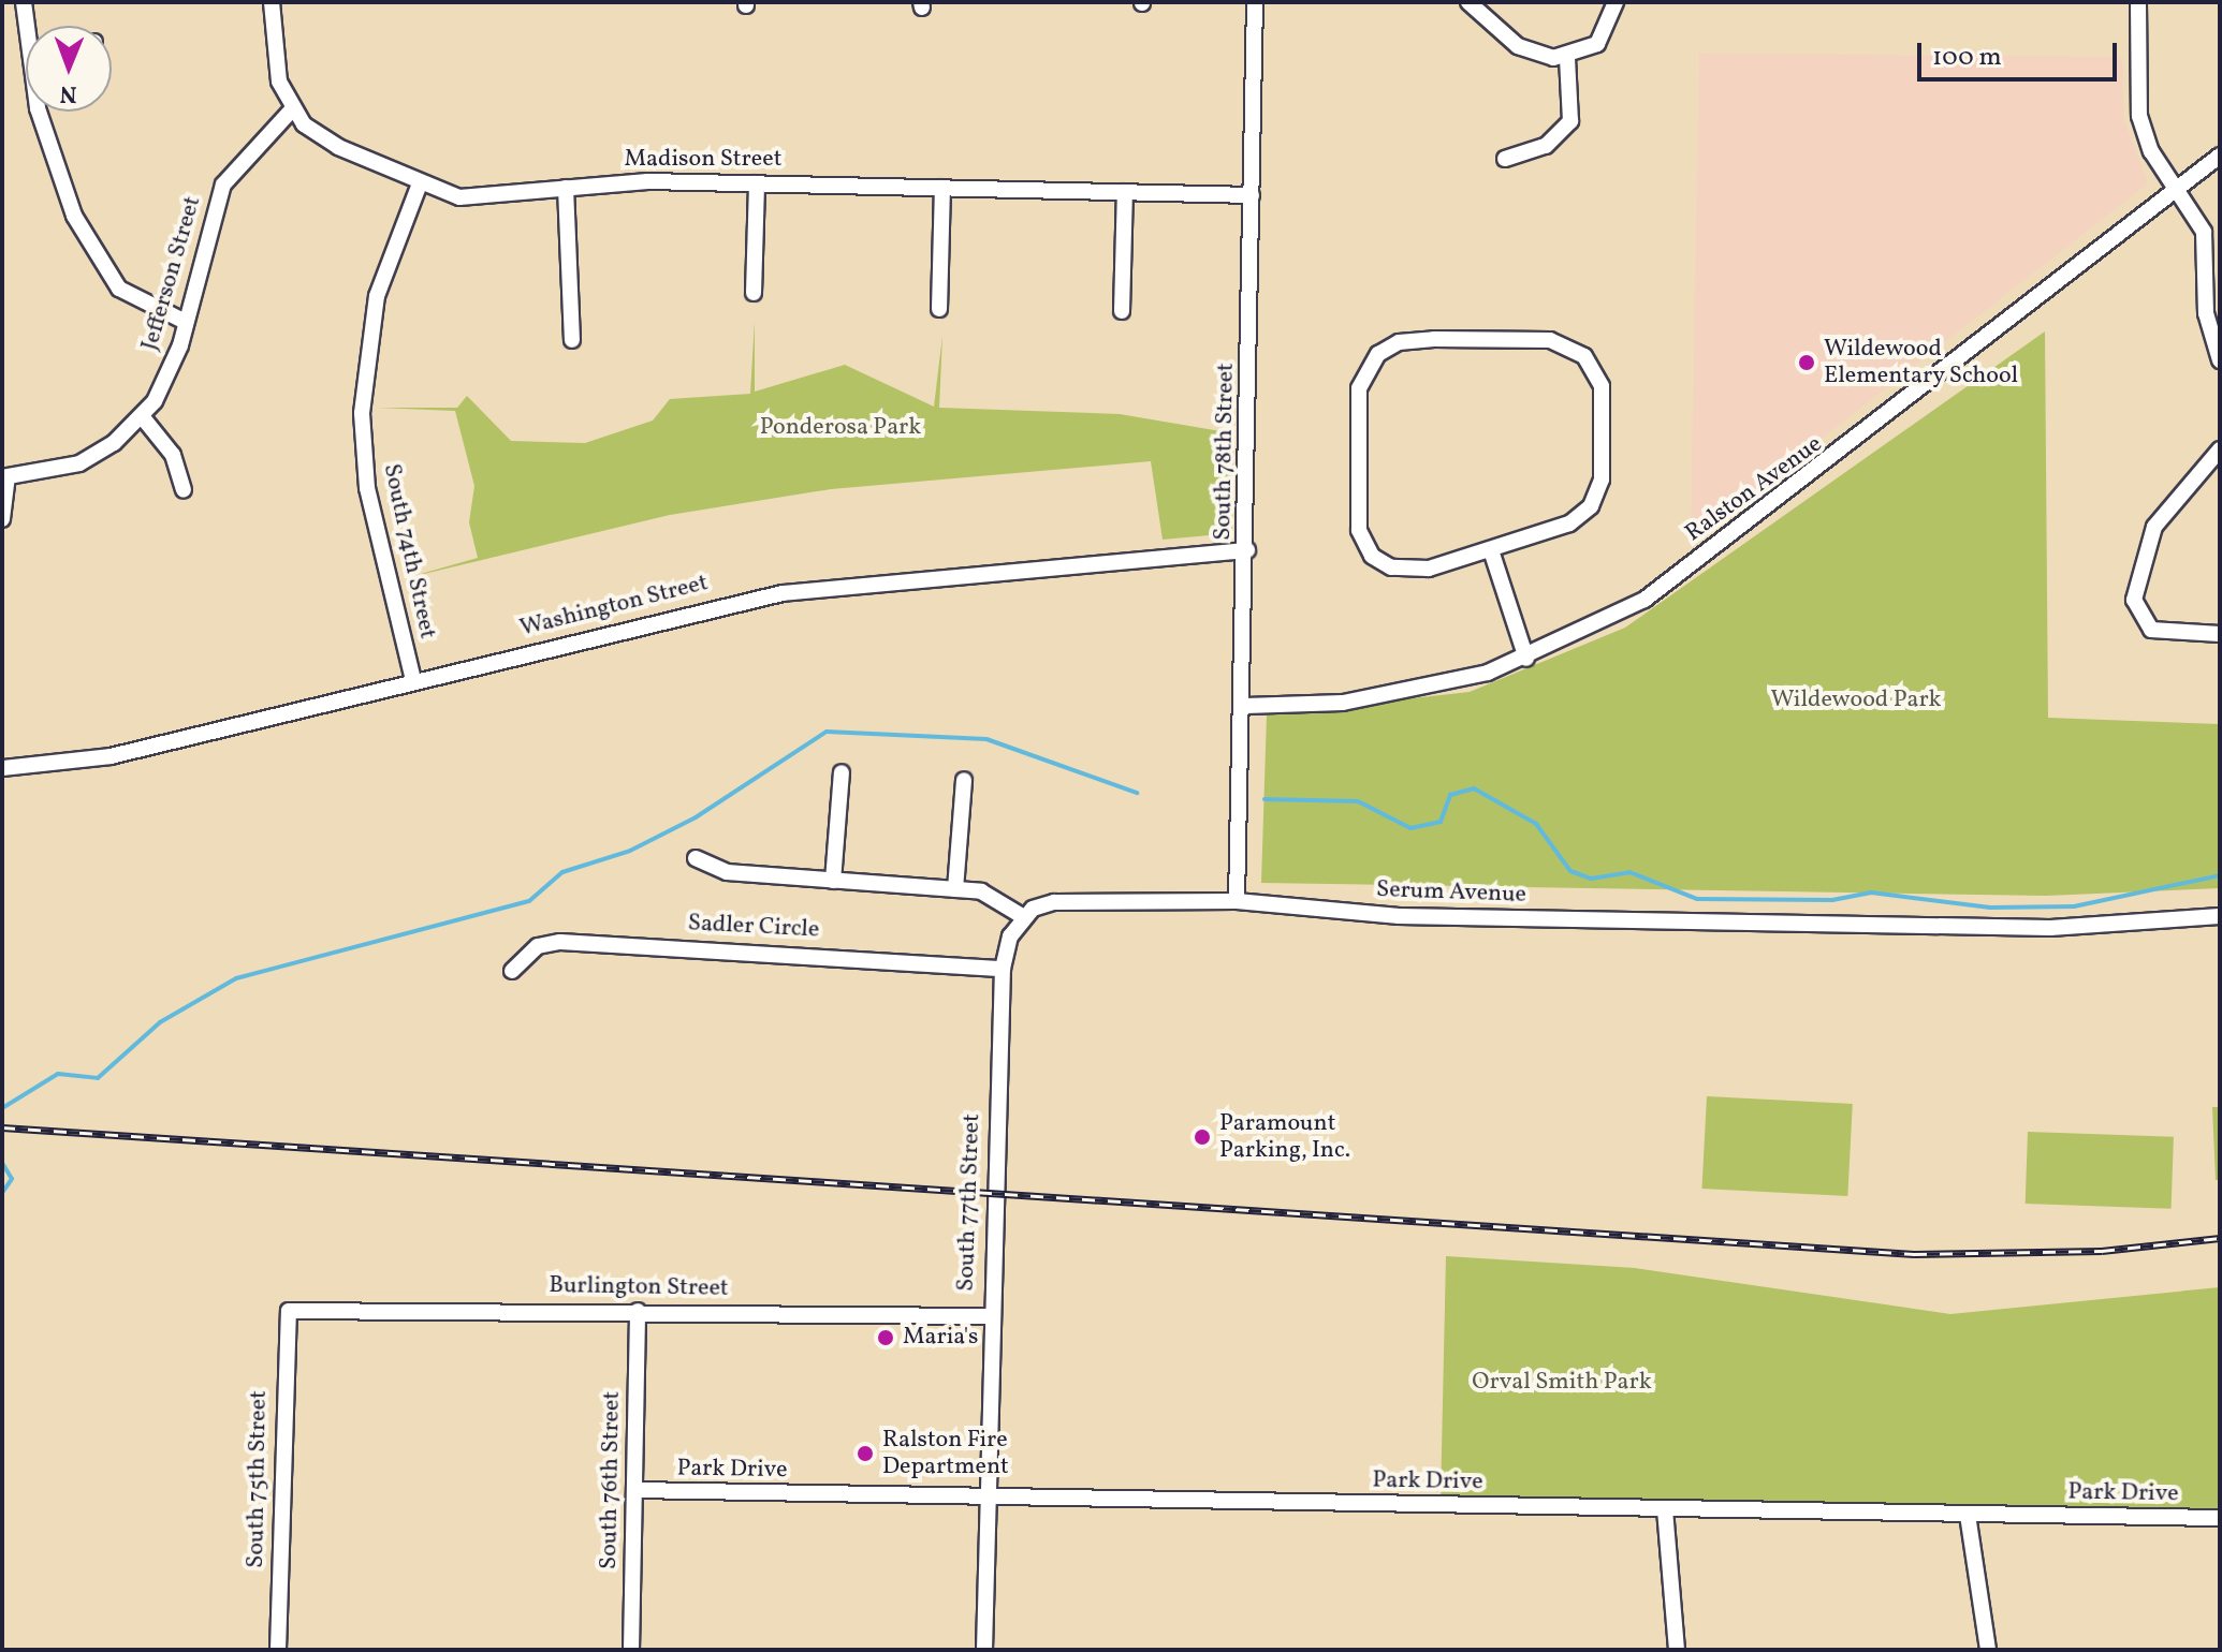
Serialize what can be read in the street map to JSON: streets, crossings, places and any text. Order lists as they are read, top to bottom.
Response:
{
  "streets": {
    "street": [
      "Madison Street",
      "Jefferson Street",
      "South 78th Street",
      "Ralston Avenue",
      "South 74th Street",
      "Washington Street",
      "Serum Avenue",
      "Sadler Circle",
      "South 77th Street",
      "Burlington Street",
      "Park Drive",
      "South 75th Street",
      "South 76th Street"
    ]
  },
  "crossings": [
    ["Madison Street", "Jefferson Street"],
    ["Madison Street", "South 78th Street"],
    ["Madison Street", "South 74th Street"],
    ["South 78th Street", "Ralston Avenue"],
    ["South 78th Street", "Washington Street"],
    ["South 78th Street", "Serum Avenue"],
    ["South 74th Street", "Washington Street"],
    ["Serum Avenue", "South 77th Street"],
    ["Sadler Circle", "South 77th Street"],
    ["South 77th Street", "Burlington Street"],
    ["South 77th Street", "Park Drive"],
    ["Burlington Street", "South 75th Street"],
    ["Burlington Street", "South 76th Street"],
    ["Park Drive", "South 76th Street"]
  ],
  "parks": ["Ponderosa Park", "Wildewood Park", "Orval Smith Park"],
  "places": [
    "Wildewood Elementary School",
    "Paramount Parking, Inc.",
    "Maria's",
    "Ralston Fire Department"
  ],
  "scale_bar": "100 m",
  "north": "bottom"
}
